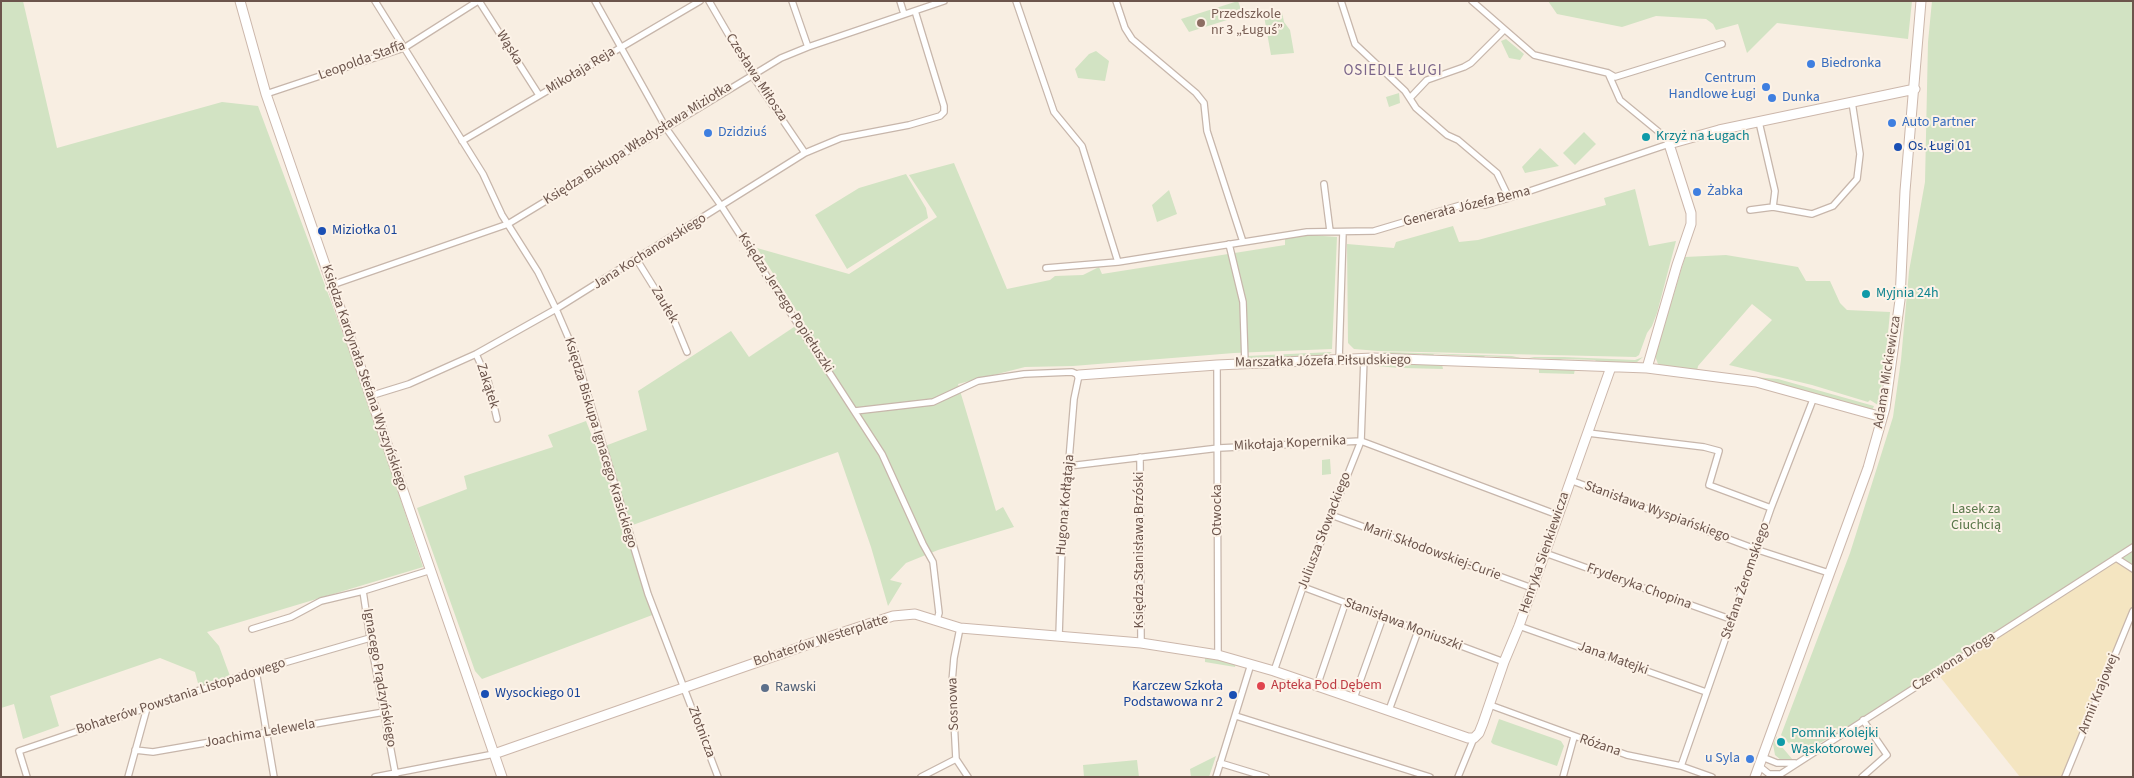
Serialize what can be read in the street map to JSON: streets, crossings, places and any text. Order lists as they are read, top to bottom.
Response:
{
  "streets": {
    "street": [
      "Wąska",
      "Leopolda Staffa",
      "Mikołaja Reja",
      "Czesława Miłosza",
      "Księdza Biskupa Władysława Miziołka",
      "Generała Józefa Bema",
      "Jana Kochanowskiego",
      "Księdza Jerzego Popiełuszki",
      "Zaułek",
      "Marszałka Józefa Piłsudskiego",
      "Adama Mickiewicza",
      "Księdza Kardynała Stefana Wyszyńskiego",
      "Zakątek",
      "Księdza Biskupa Ignacego Krasickiego",
      "Mikołaja Kopernika",
      "Hugona Kołłątaja",
      "Otwocka",
      "Stanisława Wyspiańskiego",
      "Juliusza Słowackiego",
      "Księdza Stanisława Brzóski",
      "Marii Skłodowskiej-Curie",
      "Henryka Sienkiewicza",
      "Stefana Żeromskiego",
      "Fryderyka Chopina",
      "Stanisława Moniuszki",
      "Bohaterów Westerplatte",
      "Jana Matejki",
      "Czerwona Droga",
      "Ignacego Prądzyńskiego",
      "Armii Krajowej",
      "Bohaterów Powstania Listopadowego",
      "Sosnowa",
      "Złotnicza",
      "Joachima Lelewela",
      "Różana"
    ]
  },
  "crossings": [
    ["Wąska", "Leopolda Staffa"],
    ["Wąska", "Mikołaja Reja"],
    ["Leopolda Staffa", "Księdza Kardynała Stefana Wyszyńskiego"],
    ["Leopolda Staffa", "Księdza Biskupa Ignacego Krasickiego"],
    ["Mikołaja Reja", "Księdza Jerzego Popiełuszki"],
    ["Mikołaja Reja", "Księdza Biskupa Ignacego Krasickiego"],
    ["Czesława Miłosza", "Księdza Biskupa Władysława Miziołka"],
    ["Czesława Miłosza", "Jana Kochanowskiego"],
    ["Księdza Biskupa Władysława Miziołka", "Jana Kochanowskiego"],
    ["Księdza Biskupa Władysława Miziołka", "Księdza Jerzego Popiełuszki"],
    ["Księdza Biskupa Władysława Miziołka", "Księdza Kardynała Stefana Wyszyńskiego"],
    ["Księdza Biskupa Władysława Miziołka", "Księdza Biskupa Ignacego Krasickiego"],
    ["Generała Józefa Bema", "Adama Mickiewicza"],
    ["Jana Kochanowskiego", "Księdza Jerzego Popiełuszki"],
    ["Jana Kochanowskiego", "Zaułek"],
    ["Jana Kochanowskiego", "Księdza Kardynała Stefana Wyszyńskiego"],
    ["Jana Kochanowskiego", "Zakątek"],
    ["Jana Kochanowskiego", "Księdza Biskupa Ignacego Krasickiego"],
    ["Księdza Jerzego Popiełuszki", "Marszałka Józefa Piłsudskiego"],
    ["Księdza Jerzego Popiełuszki", "Bohaterów Westerplatte"],
    ["Marszałka Józefa Piłsudskiego", "Adama Mickiewicza"],
    ["Marszałka Józefa Piłsudskiego", "Hugona Kołłątaja"],
    ["Marszałka Józefa Piłsudskiego", "Otwocka"],
    ["Marszałka Józefa Piłsudskiego", "Juliusza Słowackiego"],
    ["Marszałka Józefa Piłsudskiego", "Henryka Sienkiewicza"],
    ["Marszałka Józefa Piłsudskiego", "Stefana Żeromskiego"],
    ["Adama Mickiewicza", "Stanisława Wyspiańskiego"],
    ["Księdza Kardynała Stefana Wyszyńskiego", "Bohaterów Westerplatte"],
    ["Księdza Kardynała Stefana Wyszyńskiego", "Ignacego Prądzyńskiego"],
    ["Księdza Biskupa Ignacego Krasickiego", "Bohaterów Westerplatte"],
    ["Księdza Biskupa Ignacego Krasickiego", "Złotnicza"],
    ["Mikołaja Kopernika", "Hugona Kołłątaja"],
    ["Mikołaja Kopernika", "Otwocka"],
    ["Mikołaja Kopernika", "Juliusza Słowackiego"],
    ["Mikołaja Kopernika", "Księdza Stanisława Brzóski"],
    ["Mikołaja Kopernika", "Henryka Sienkiewicza"],
    ["Hugona Kołłątaja", "Bohaterów Westerplatte"],
    ["Otwocka", "Bohaterów Westerplatte"],
    ["Stanisława Wyspiańskiego", "Henryka Sienkiewicza"],
    ["Stanisława Wyspiańskiego", "Stefana Żeromskiego"],
    ["Juliusza Słowackiego", "Marii Skłodowskiej-Curie"],
    ["Juliusza Słowackiego", "Stanisława Moniuszki"],
    ["Księdza Stanisława Brzóski", "Bohaterów Westerplatte"],
    ["Marii Skłodowskiej-Curie", "Henryka Sienkiewicza"],
    ["Henryka Sienkiewicza", "Fryderyka Chopina"],
    ["Henryka Sienkiewicza", "Stanisława Moniuszki"],
    ["Henryka Sienkiewicza", "Jana Matejki"],
    ["Henryka Sienkiewicza", "Różana"],
    ["Stefana Żeromskiego", "Fryderyka Chopina"],
    ["Stefana Żeromskiego", "Jana Matejki"],
    ["Stefana Żeromskiego", "Różana"],
    ["Bohaterów Westerplatte", "Sosnowa"],
    ["Bohaterów Westerplatte", "Złotnicza"],
    ["Ignacego Prądzyńskiego", "Bohaterów Powstania Listopadowego"],
    ["Ignacego Prądzyńskiego", "Joachima Lelewela"]
  ],
  "districts": ["OSIEDLE ŁUGI"],
  "parks": ["Lasek za Ciuchcią"],
  "places": [
    "Przedszkole nr 3 „Ługuś”",
    "Biedronka",
    "Centrum Handlowe Ługi",
    "Dunka",
    "Auto Partner",
    "Dzidziuś",
    "Krzyż na Ługach",
    "Os. Ługi 01",
    "Żabka",
    "Miziołka 01",
    "Myjnia 24h",
    "Apteka Pod Dębem",
    "Rawski",
    "Wysockiego 01",
    "Karczew Szkoła Podstawowa nr 2",
    "Pomnik Kolejki Wąskotorowej",
    "u Syla"
  ]
}
